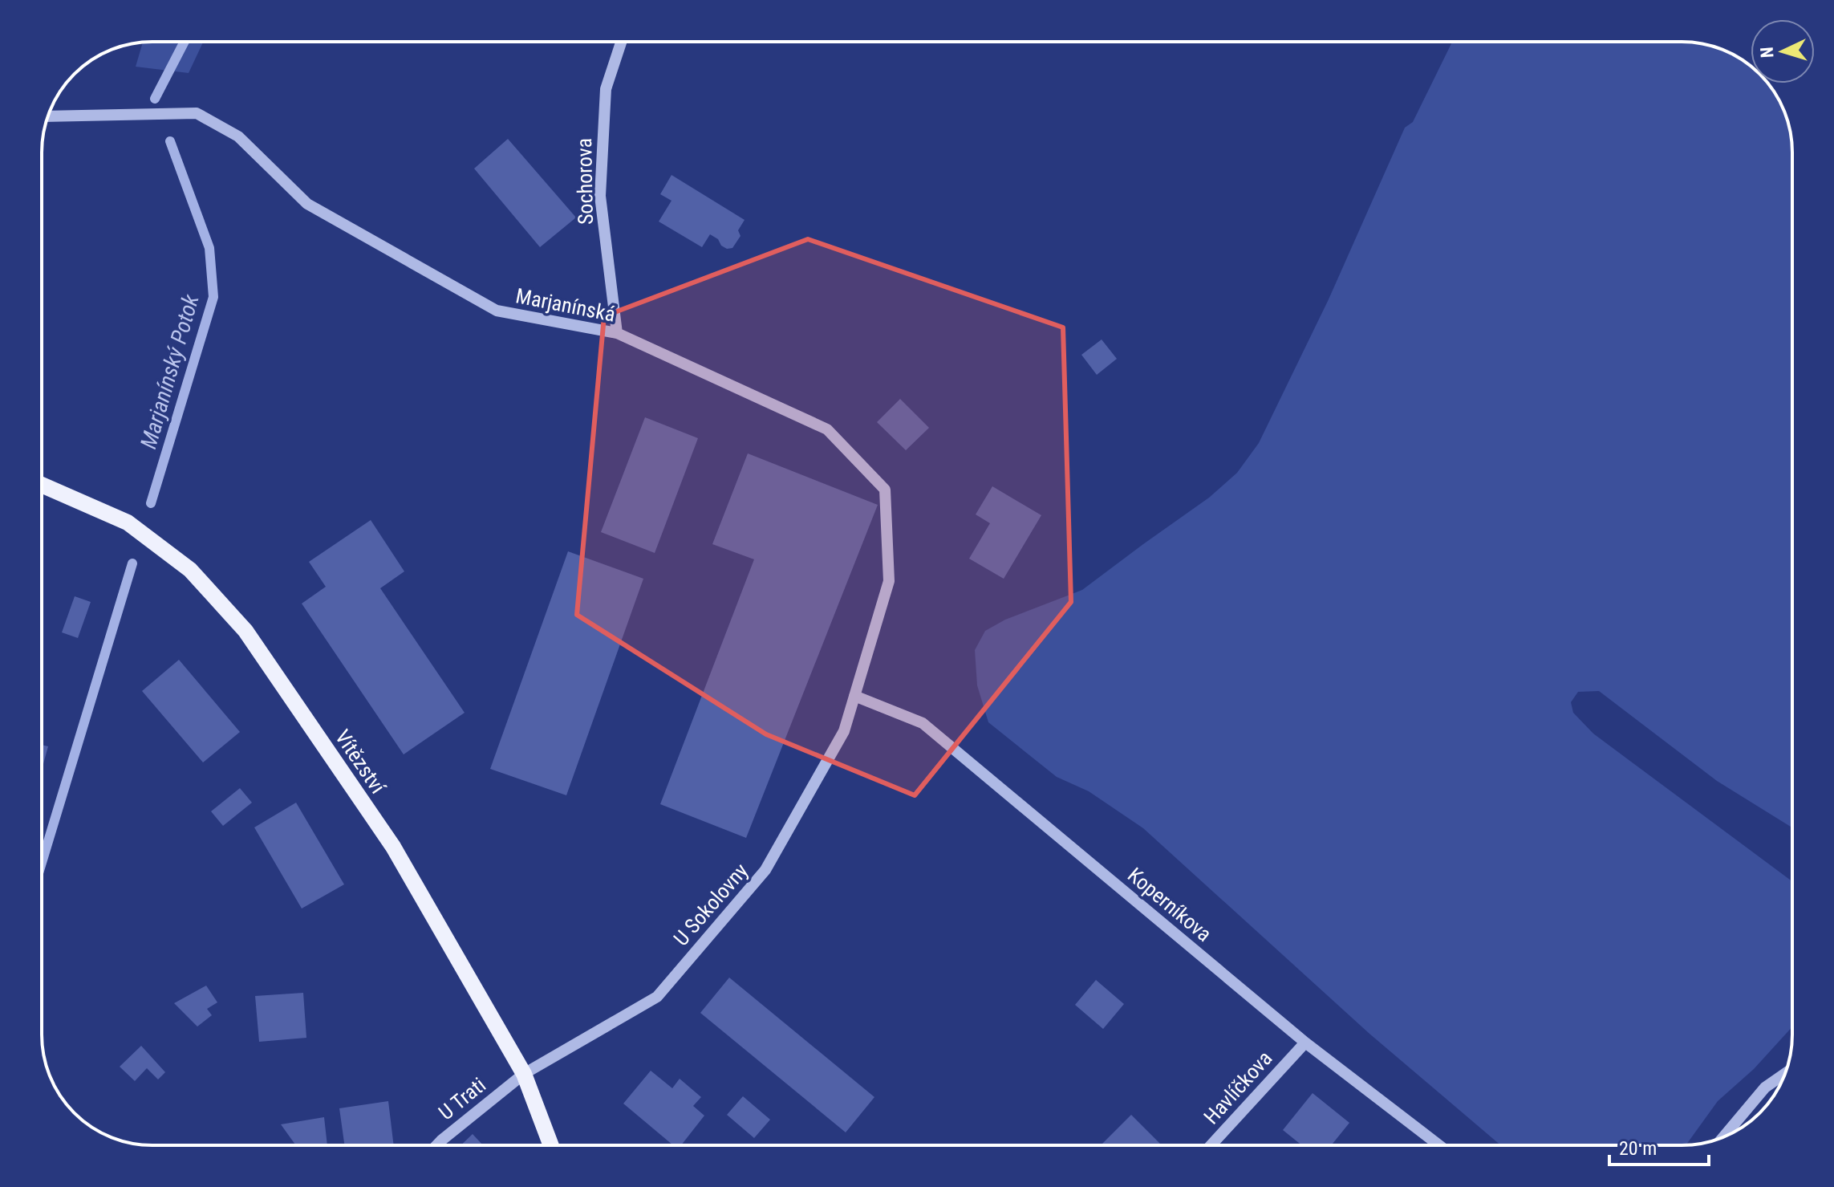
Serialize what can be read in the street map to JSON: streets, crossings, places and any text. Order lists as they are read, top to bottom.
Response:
{
  "streets": {
    "main road": ["Vítězství"],
    "street": [
      "Sochorova",
      "Marjanínská",
      "U Sokolovny",
      "Koperníkova",
      "Havlíčkova",
      "U Trati"
    ]
  },
  "crossings": [
    ["Sochorova", "Marjanínská"],
    ["Marjanínská", "U Sokolovny"],
    ["Marjanínská", "Koperníkova"],
    ["Vítězství", "U Sokolovny"],
    ["Vítězství", "U Trati"],
    ["U Sokolovny", "Koperníkova"],
    ["U Sokolovny", "U Trati"],
    ["Koperníkova", "Havlíčkova"]
  ],
  "water": ["Marjanínský Potok"],
  "scale_bar": "20 m",
  "north": "left"
}
